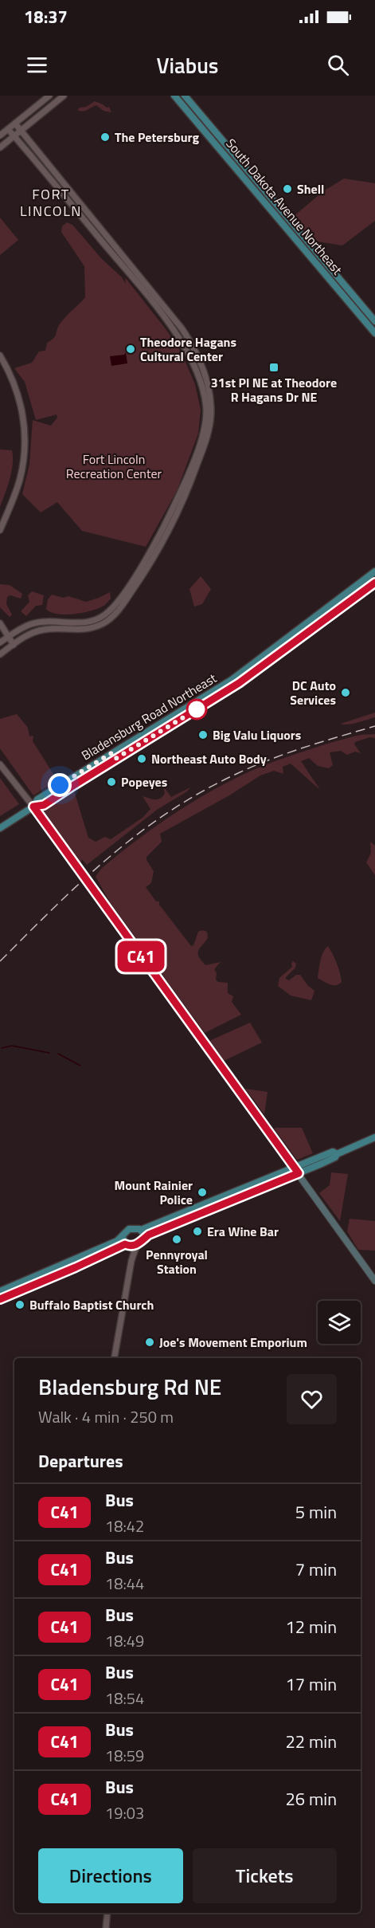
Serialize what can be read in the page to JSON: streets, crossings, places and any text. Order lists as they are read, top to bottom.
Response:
{
  "streets": {
    "main road": ["South Dakota Avenue Northeast", "Bladensburg Road Northeast"]
  },
  "districts": ["FORT LINCOLN"],
  "parks": ["Fort Lincoln Recreation Center"],
  "places": {
    "other": [
      "The Petersburg",
      "Shell",
      "Theodore Hagans Cultural Center",
      "DC Auto Services",
      "Big Valu Liquors",
      "Northeast Auto Body",
      "Popeyes",
      "Mount Rainier Police",
      "Era Wine Bar",
      "Pennyroyal Station",
      "Buffalo Baptist Church",
      "Joe's Movement Emporium"
    ],
    "transit": ["31st Pl NE at Theodore R Hagans Dr NE"]
  },
  "lines": ["bus line C41"],
  "page": {
    "status": "18:37",
    "header": "Viabus",
    "on_map": "C41",
    "heading": [
      ["Bladensburg Rd NE", "Walk · 4 min · 250 m"],
      "Departures"
    ],
    "list": [
      {
        "mark": "C41",
        "name": "Bus",
        "note": "18:42",
        "value": "5 min"
      },
      {
        "mark": "C41",
        "name": "Bus",
        "note": "18:44",
        "value": "7 min"
      },
      {
        "mark": "C41",
        "name": "Bus",
        "note": "18:49",
        "value": "12 min"
      },
      {
        "mark": "C41",
        "name": "Bus",
        "note": "18:54",
        "value": "17 min"
      },
      {
        "mark": "C41",
        "name": "Bus",
        "note": "18:59",
        "value": "22 min"
      },
      {
        "mark": "C41",
        "name": "Bus",
        "note": "19:03",
        "value": "26 min"
      }
    ],
    "buttons": ["Directions", "Tickets"]
  }
}
